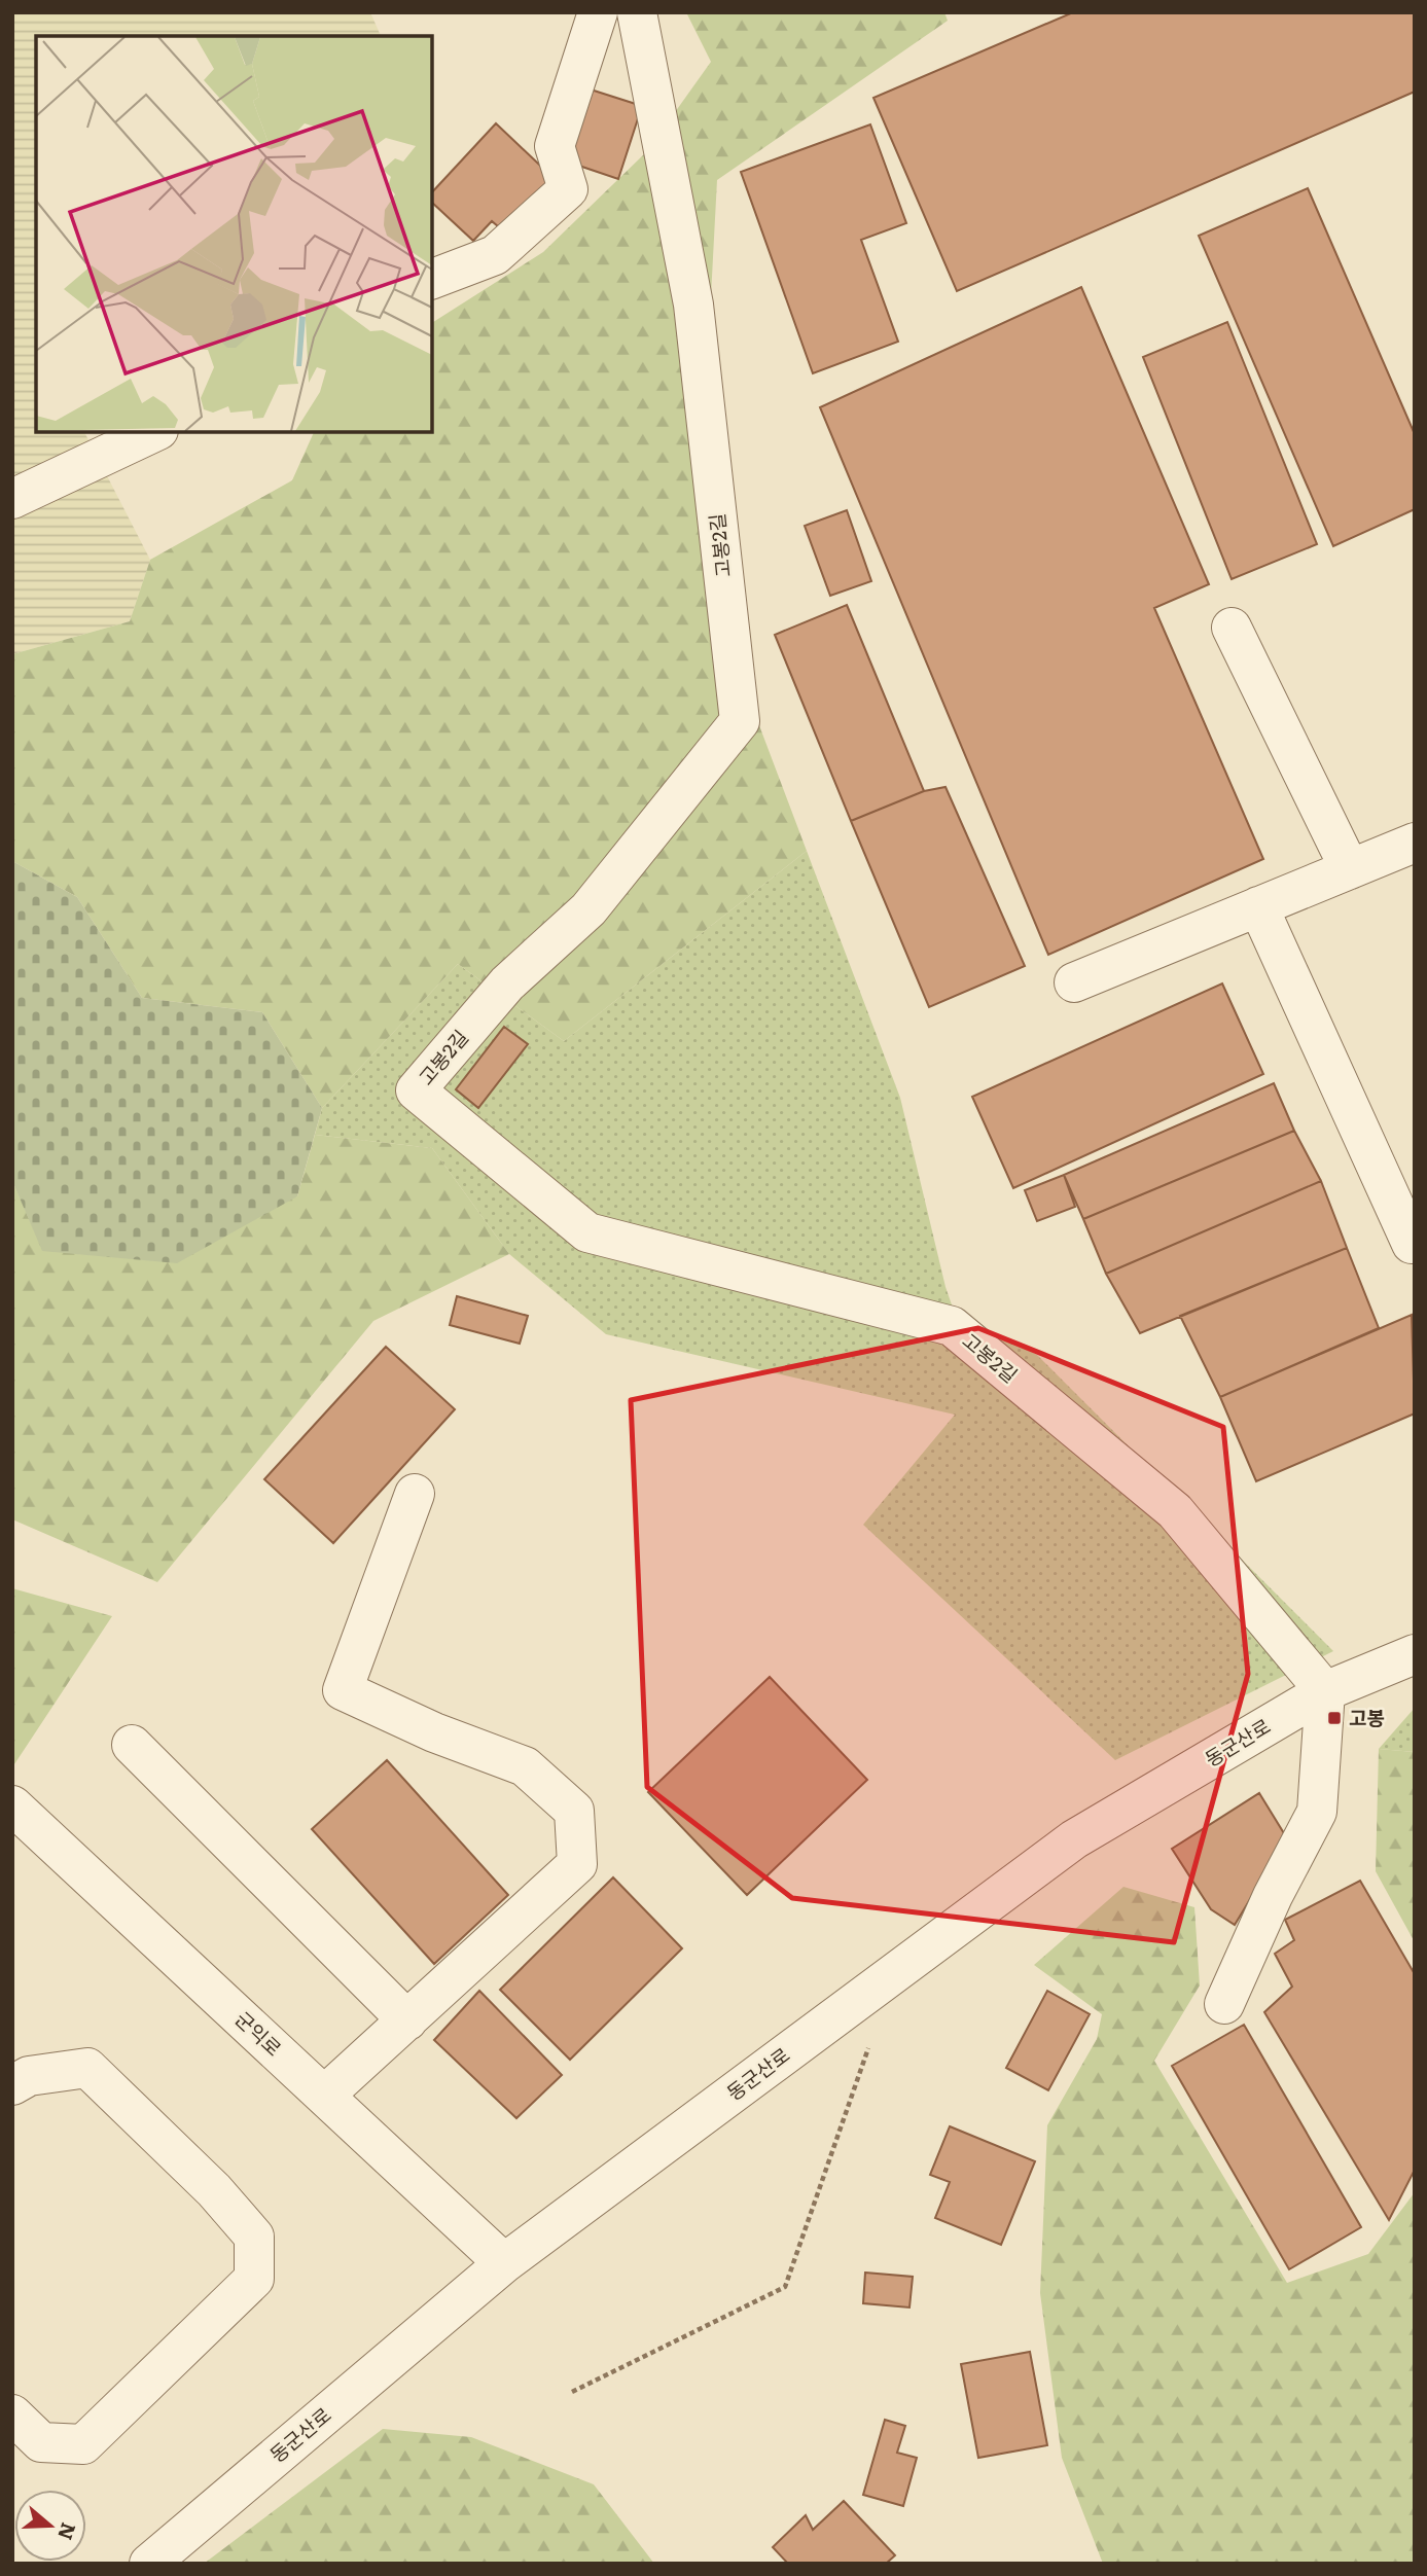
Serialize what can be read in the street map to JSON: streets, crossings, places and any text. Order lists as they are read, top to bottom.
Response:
{
  "streets": {
    "street": ["고봉2길", "동군산로", "군익로"]
  },
  "crossings": [
    ["고봉2길", "동군산로"],
    ["동군산로", "군익로"]
  ],
  "places": {
    "transit": ["고봉"]
  },
  "north": "right"
}
